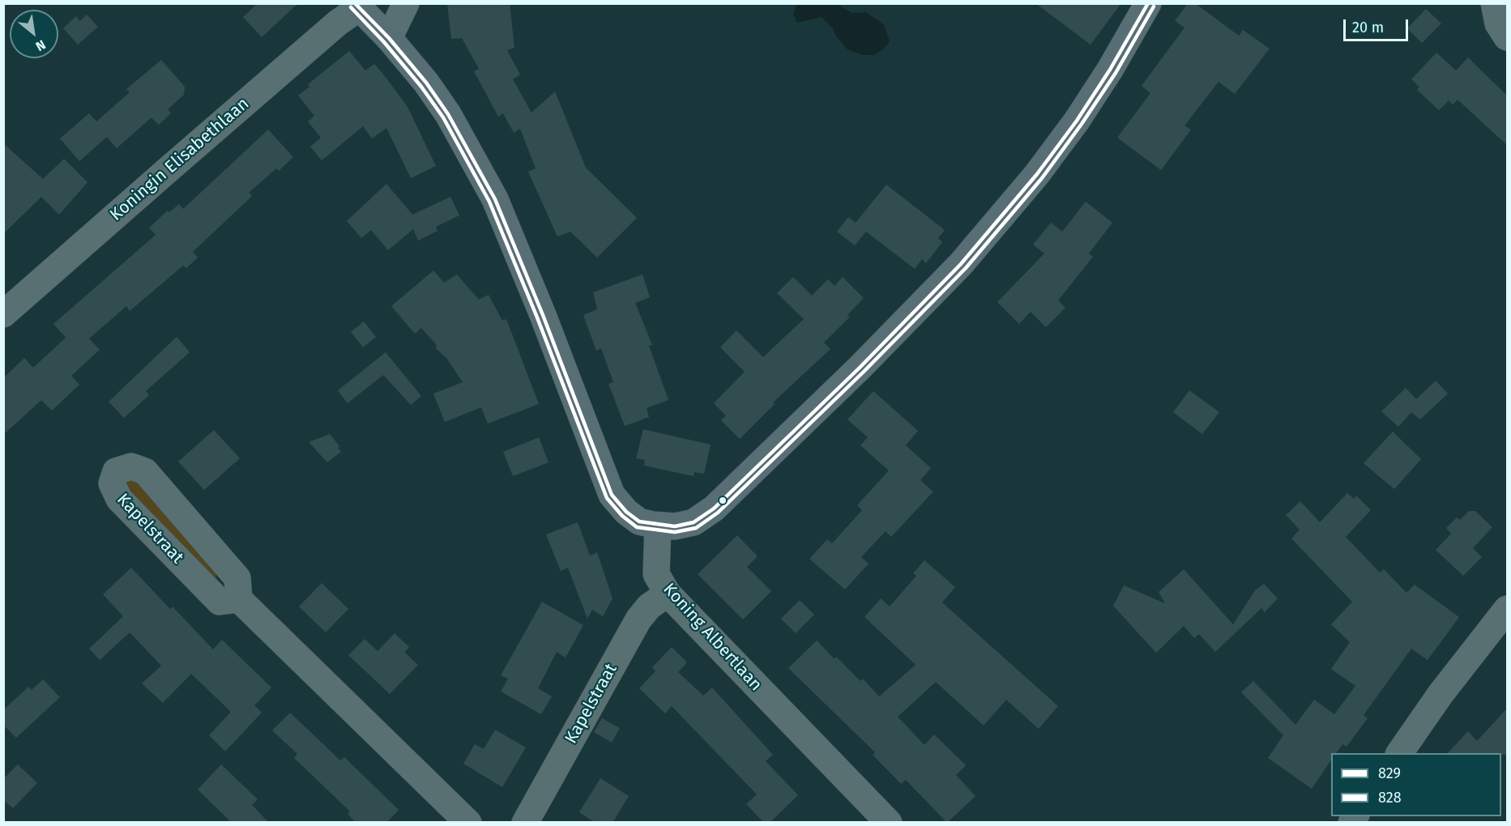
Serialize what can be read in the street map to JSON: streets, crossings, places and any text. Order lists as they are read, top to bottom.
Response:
{
  "streets": {
    "street": ["Koningin Elisabethlaan", "Kapelstraat", "Koning Albertlaan"]
  },
  "crossings": [
    ["Kapelstraat", "Koning Albertlaan"]
  ],
  "lines": ["transit line 829", "transit line 828"],
  "legend": ["829", "828"],
  "scale_bar": "20 m",
  "north": "bottom right"
}
